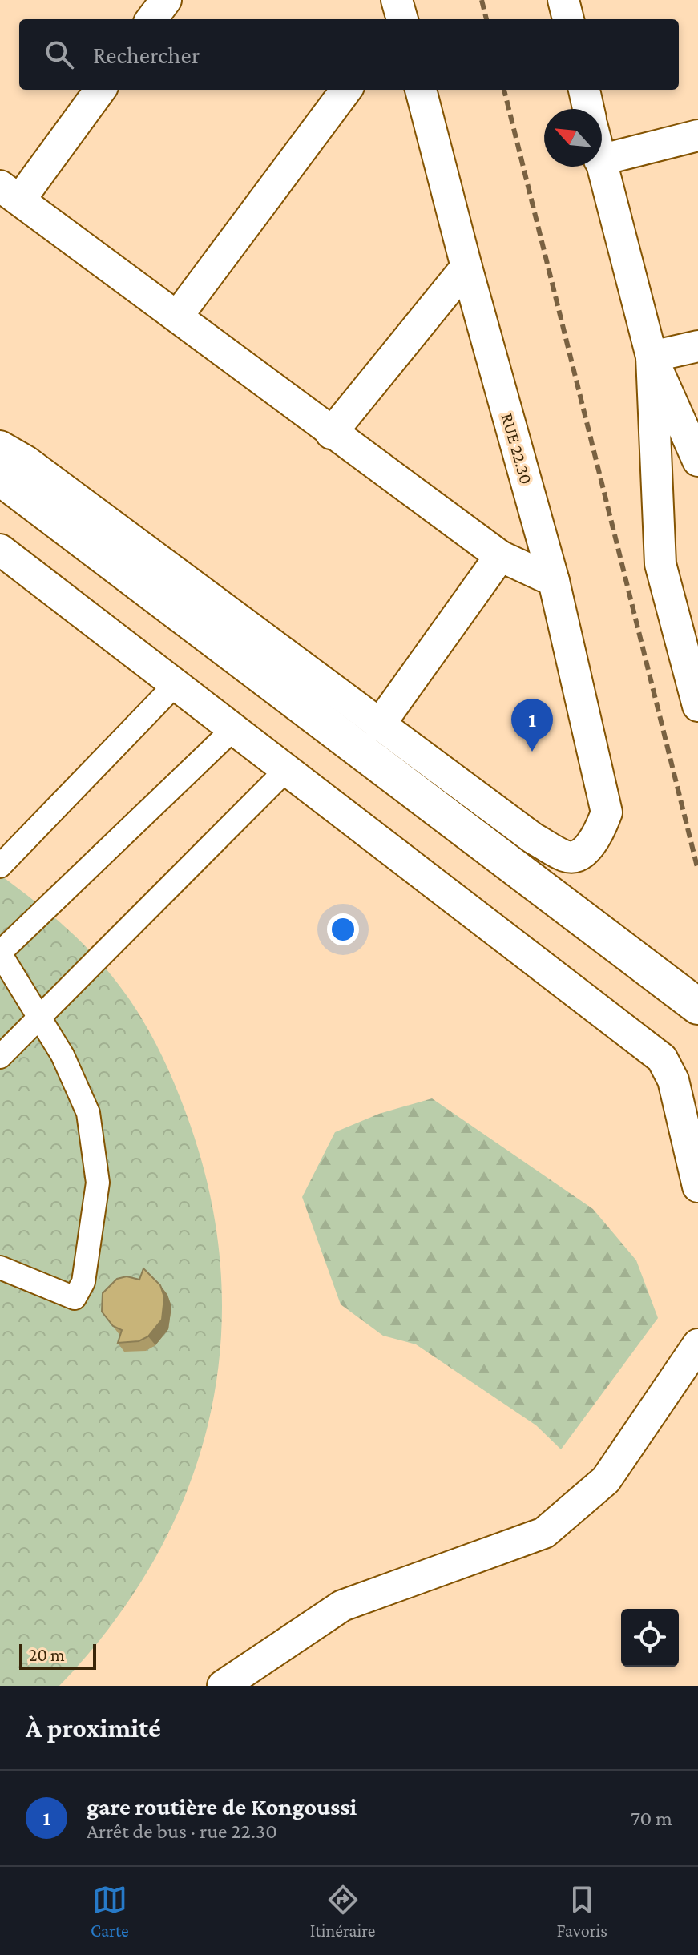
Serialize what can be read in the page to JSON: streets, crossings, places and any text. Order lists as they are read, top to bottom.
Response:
{
  "streets": {
    "street": ["RUE 22.30"]
  },
  "scale_bar": "20 m",
  "north": "top left",
  "page": {
    "search": "Rechercher",
    "pins": "1",
    "scale": "20 m",
    "heading": "À proximité",
    "list": [
      {
        "mark": "1",
        "name": "gare routière de Kongoussi",
        "note": "Arrêt de bus · rue 22.30",
        "value": "70 m"
      }
    ],
    "nav": ["Carte", "Itinéraire", "Favoris"]
  }
}
